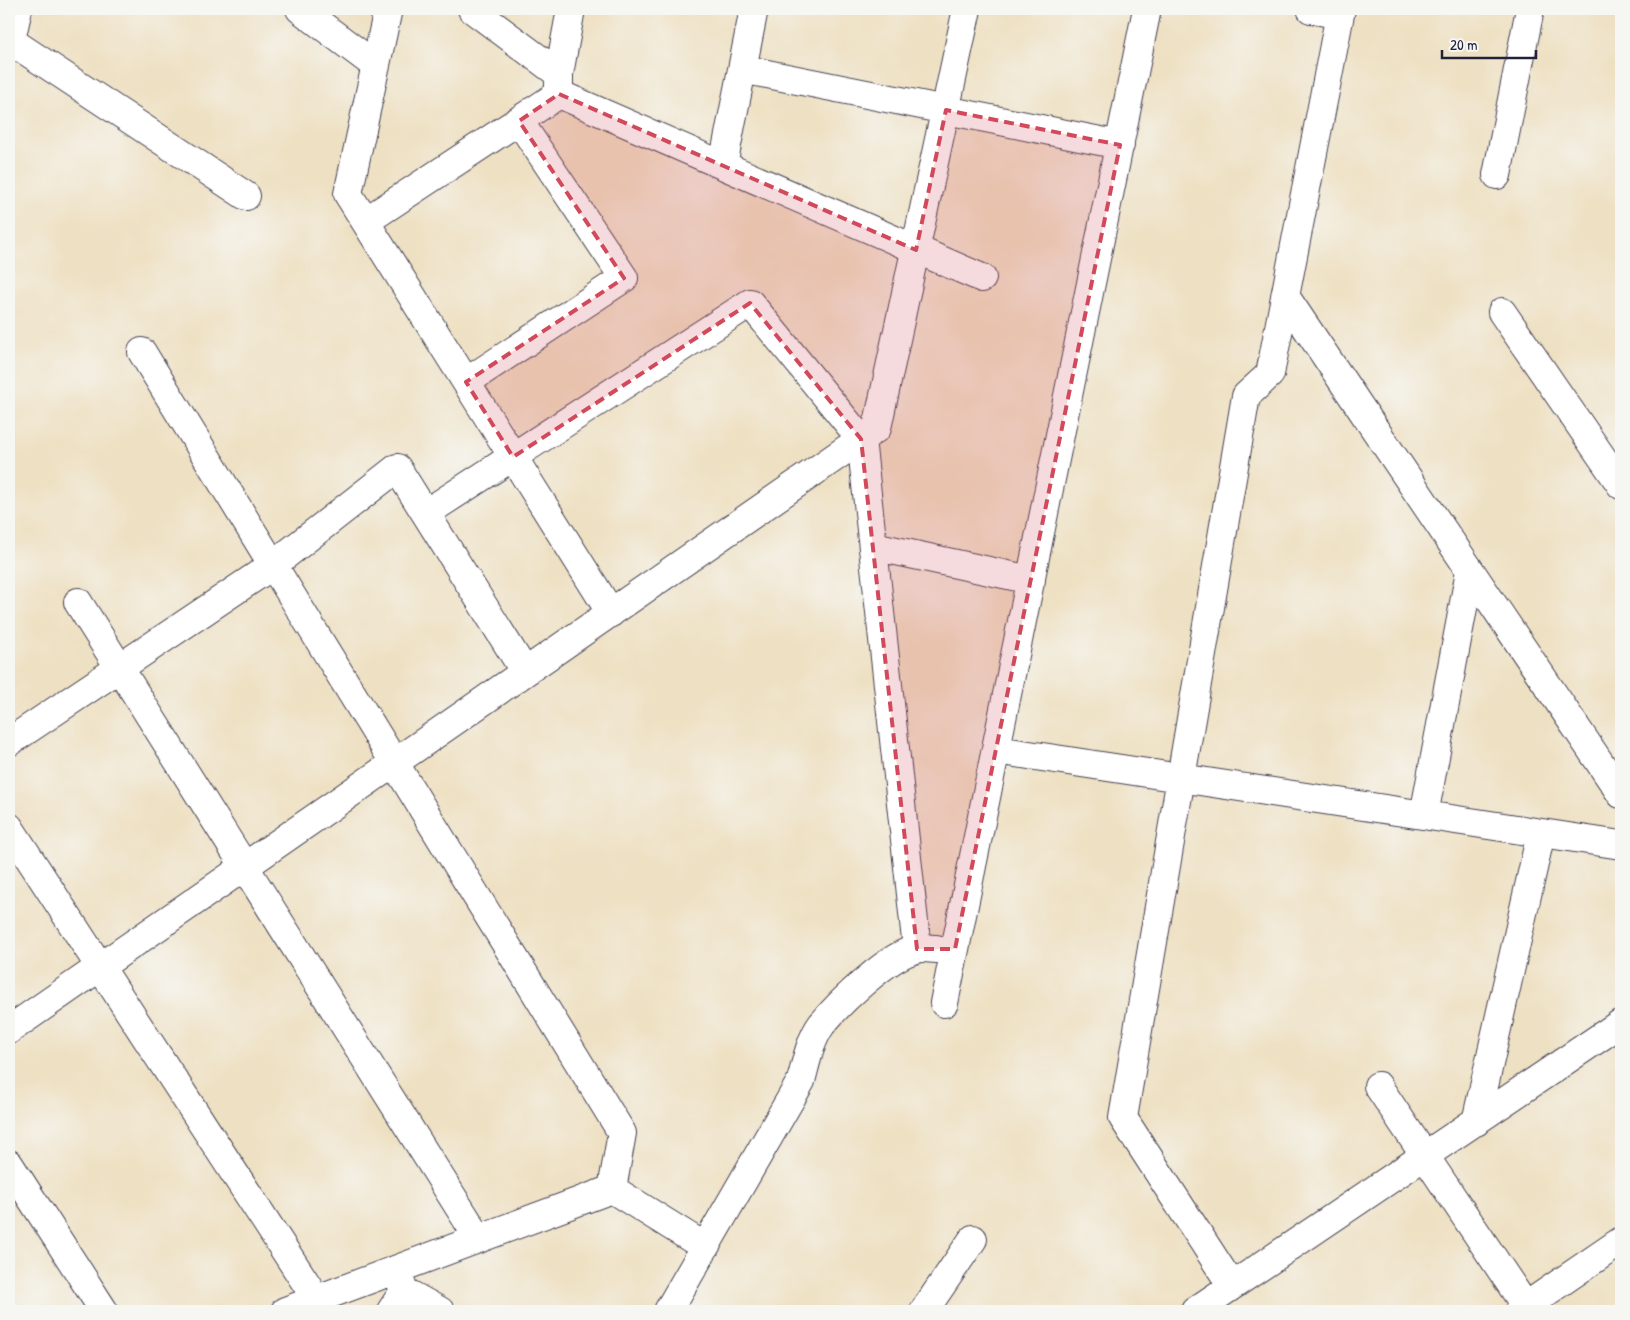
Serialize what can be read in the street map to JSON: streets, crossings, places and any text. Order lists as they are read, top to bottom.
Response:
{
  "scale_bar": "20 m"
}
